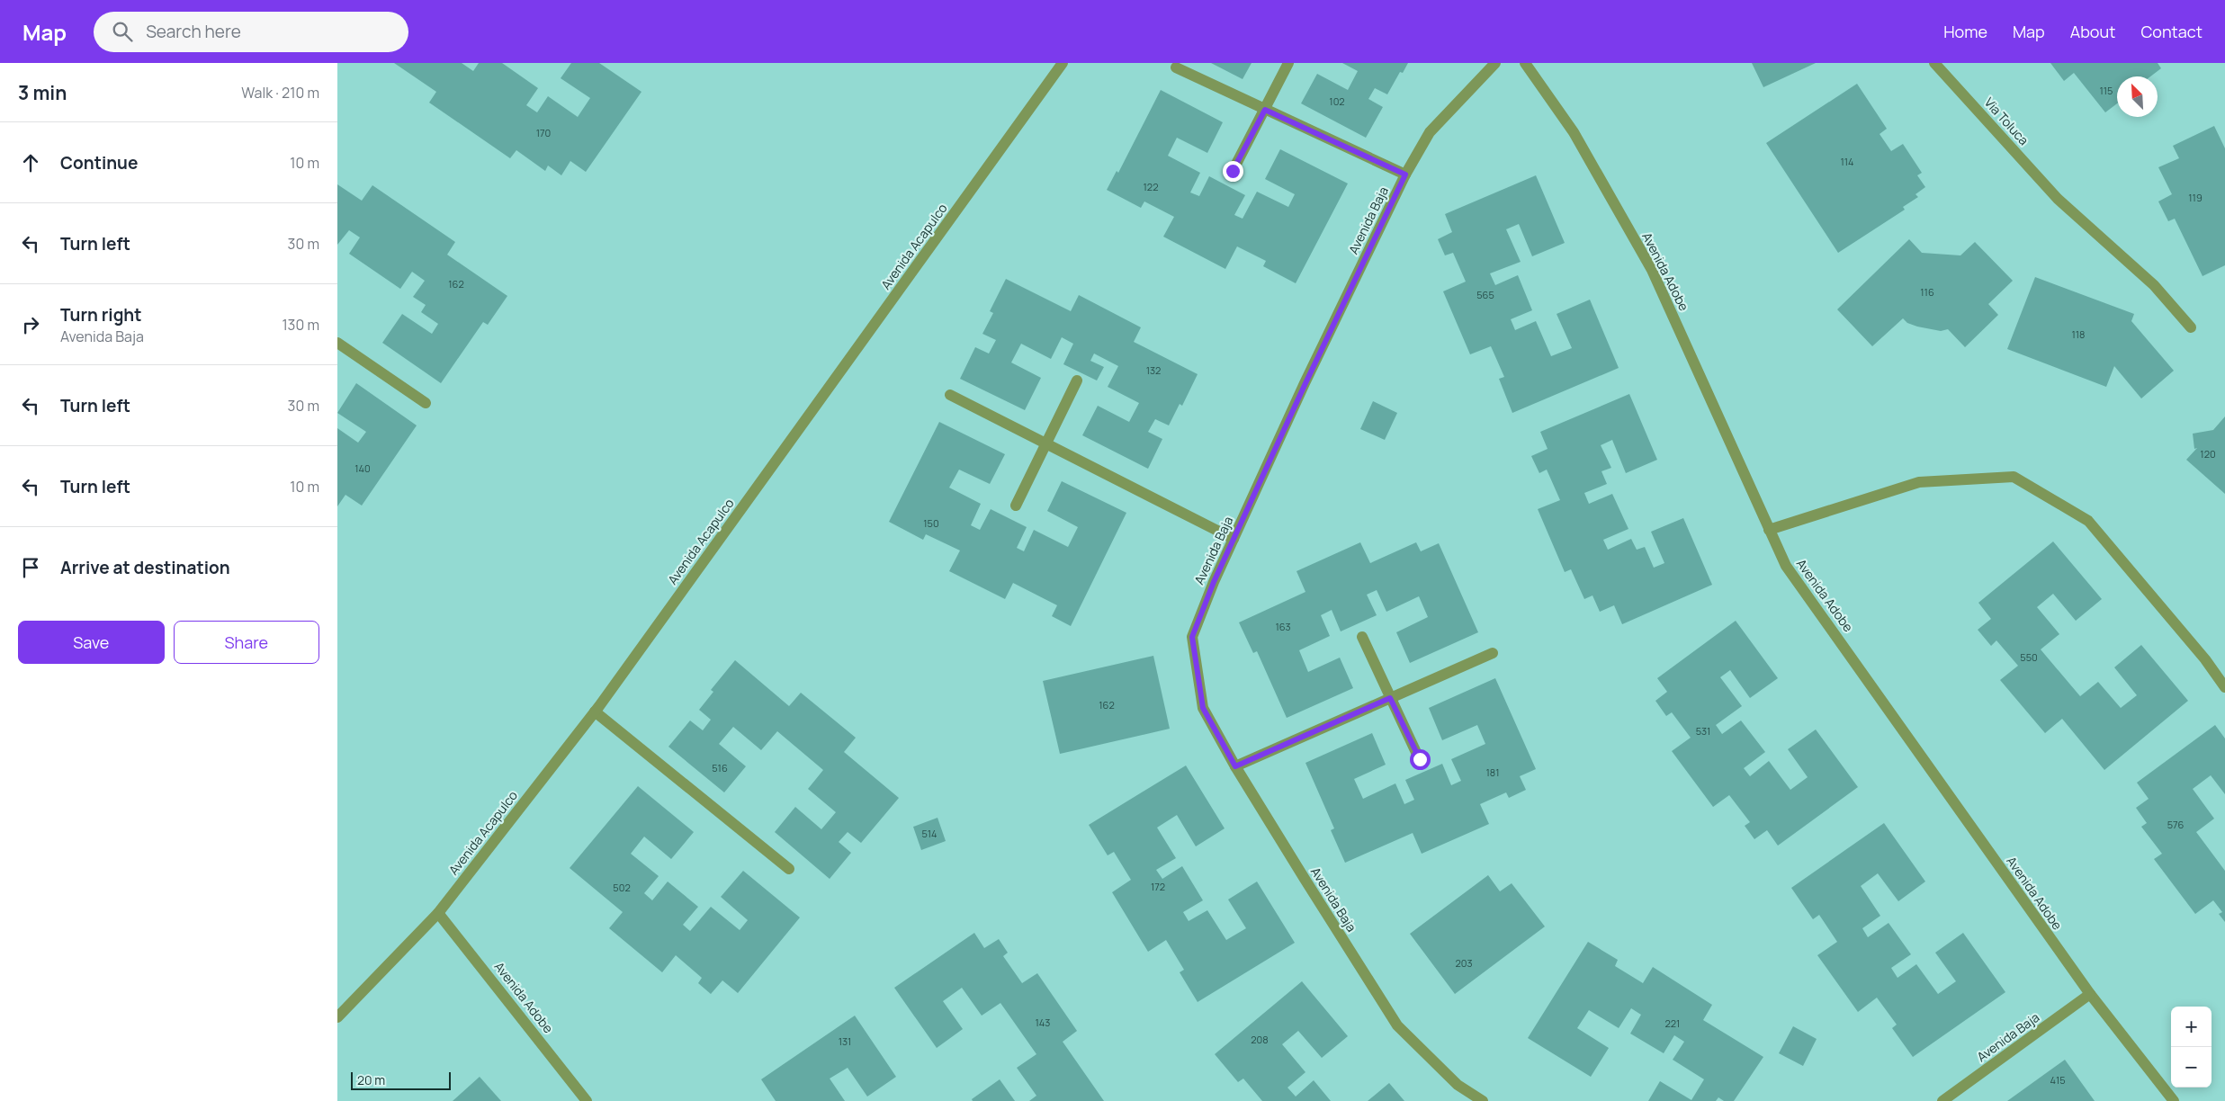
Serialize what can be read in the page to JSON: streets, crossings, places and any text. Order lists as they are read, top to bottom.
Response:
{
  "streets": {
    "street": [
      "Via Toluca",
      "Avenida Baja",
      "Avenida Acapulco",
      "Avenida Adobe"
    ]
  },
  "crossings": [
    ["Avenida Baja", "Avenida Adobe"],
    ["Avenida Acapulco", "Avenida Adobe"]
  ],
  "house_numbers": [
    "115",
    "102",
    "170",
    "114",
    "122",
    "119",
    "162",
    "116",
    "565",
    "118",
    "132",
    "120",
    "140",
    "150",
    "163",
    "550",
    "162",
    "531",
    "516",
    "181",
    "576",
    "514",
    "172",
    "502",
    "203",
    "143",
    "221",
    "208",
    "131",
    "415"
  ],
  "scale_bar": "20 m",
  "north": "top left",
  "page": {
    "header": "Map",
    "search": "Search here",
    "nav": [
      "Home",
      "Map",
      "About",
      "Contact"
    ],
    "heading": ["3 min", "Walk · 210 m"],
    "list": [
      ["Continue", "10 m"],
      ["Turn left", "30 m"],
      ["Turn right", "Avenida Baja", "130 m"],
      ["Turn left", "30 m"],
      ["Turn left", "10 m"],
      "Arrive at destination"
    ],
    "buttons": ["Save", "Share"],
    "map_buttons": ["+", "−"],
    "scale": "20 m"
  }
}
